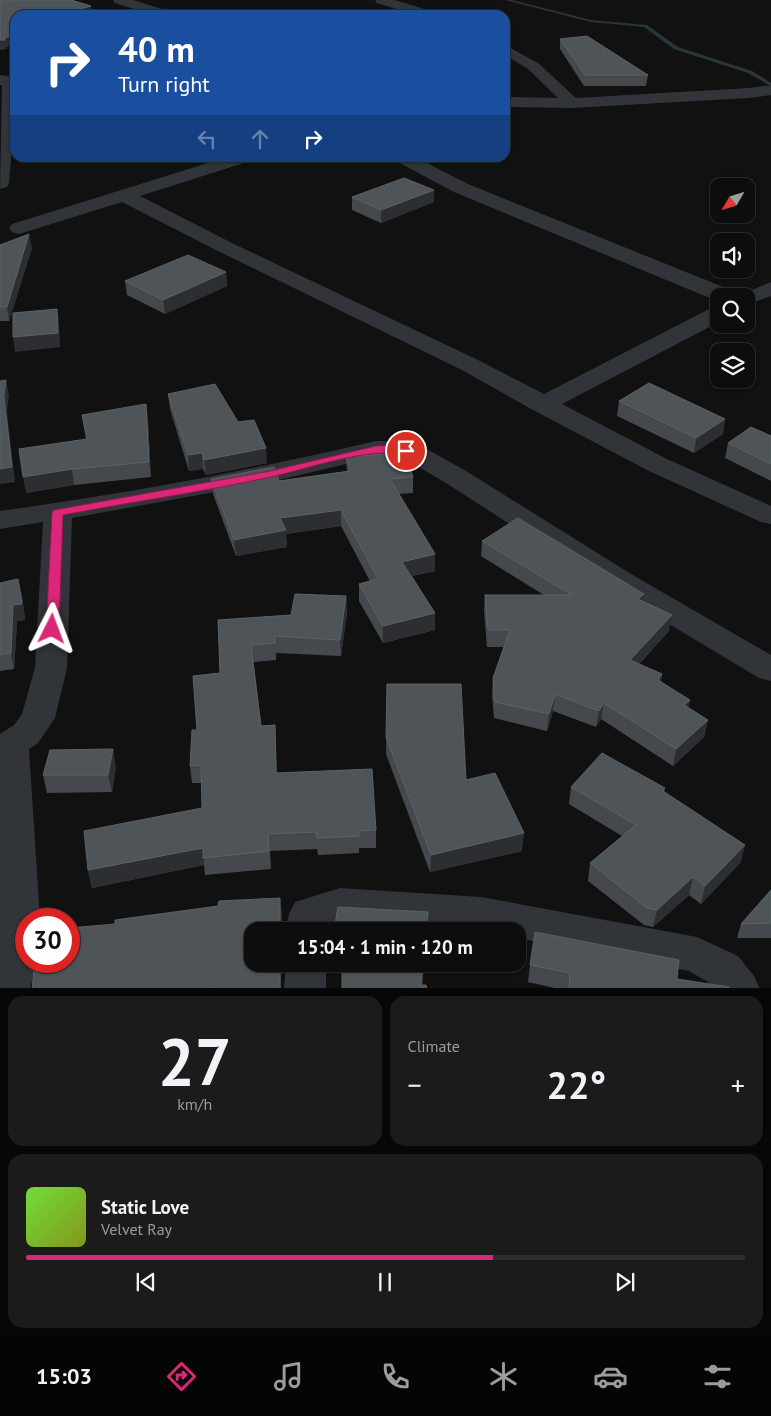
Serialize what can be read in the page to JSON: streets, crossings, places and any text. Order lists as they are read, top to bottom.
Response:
{
  "north": "bottom left",
  "page": {
    "turn": ["40 m", "Turn right"],
    "limit": "30",
    "trip": "15:04 · 1 min · 120 m",
    "tile": [
      ["27", "km/h"],
      "Climate"
    ],
    "heat": ["−", "22°", "+"],
    "song": ["Static Love", "Velvet Ray"],
    "tabs": "15:03"
  }
}
